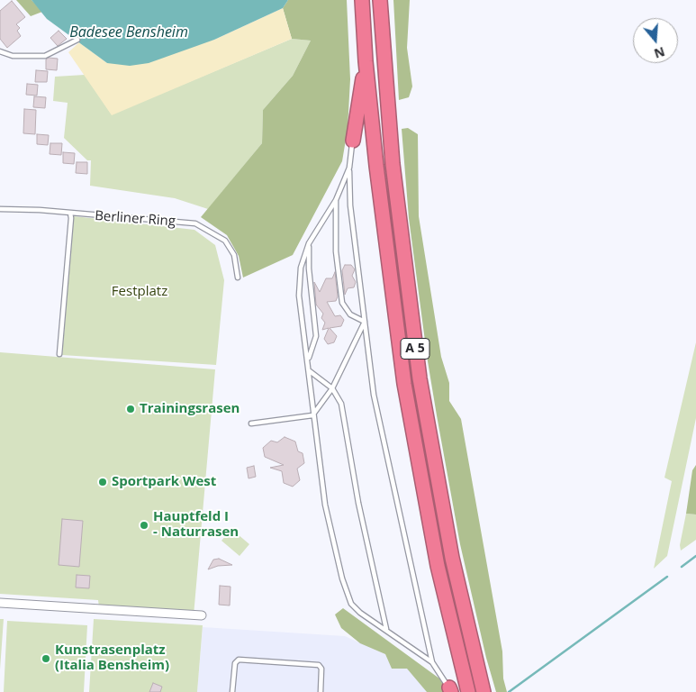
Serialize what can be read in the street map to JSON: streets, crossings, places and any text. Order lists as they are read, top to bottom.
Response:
{
  "streets": {
    "highway": ["A 5"],
    "lane": ["Berliner Ring"]
  },
  "water": ["Badesee Bensheim"],
  "parks": ["Festplatz"],
  "places": [
    "Trainingsrasen",
    "Sportpark West",
    "Hauptfeld I - Naturrasen",
    "Kunstrasenplatz (Italia Bensheim)"
  ],
  "north": "bottom"
}
